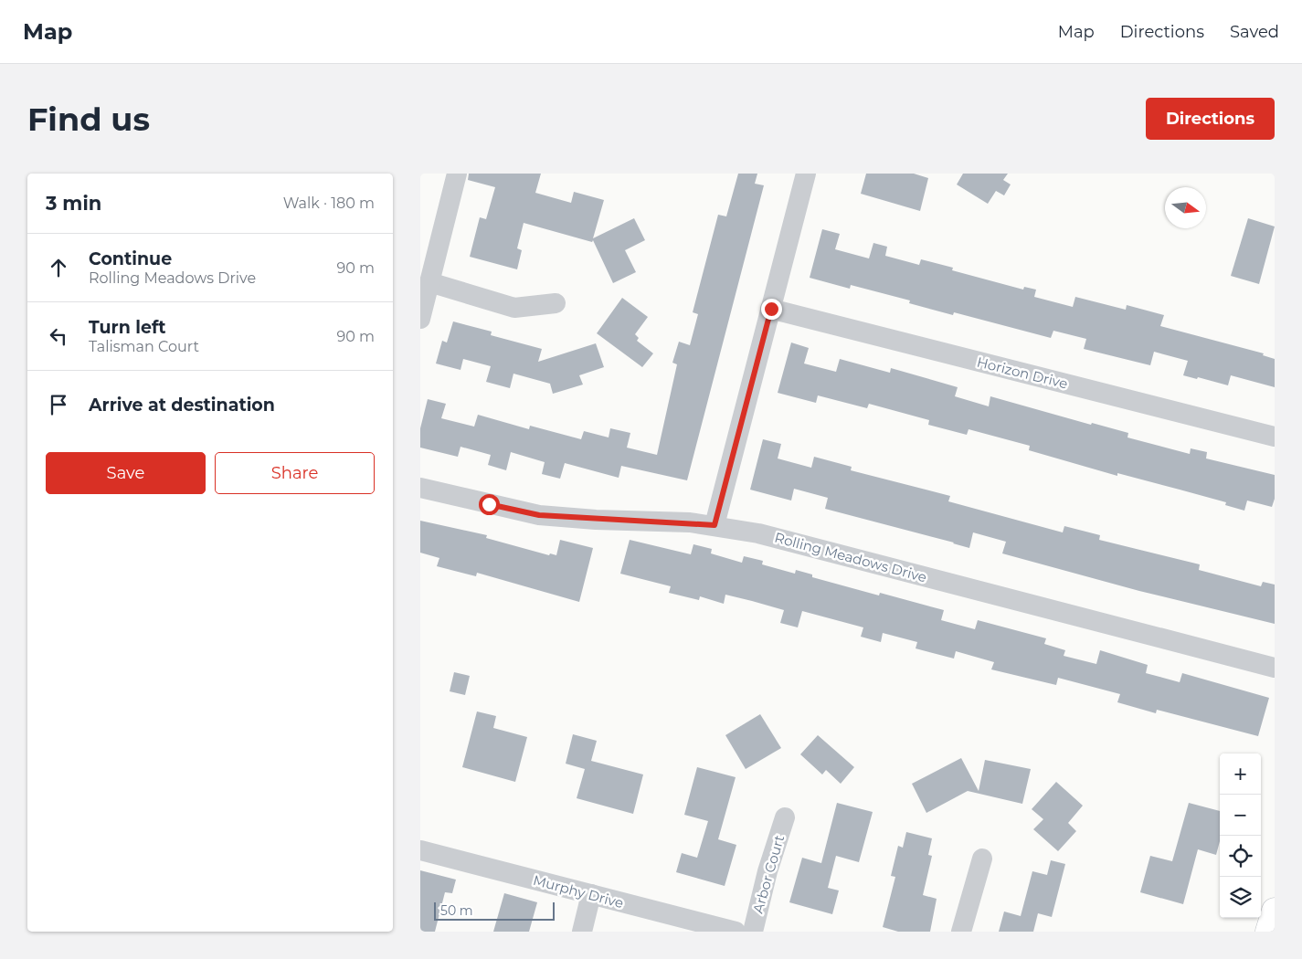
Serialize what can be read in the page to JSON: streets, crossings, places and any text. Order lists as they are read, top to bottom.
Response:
{
  "streets": {
    "street": [
      "Horizon Drive",
      "Rolling Meadows Drive",
      "Arbor Court",
      "Murphy Drive"
    ]
  },
  "scale_bar": "50 m",
  "north": "right",
  "page": {
    "header": "Map",
    "nav": ["Map", "Directions", "Saved"],
    "buttons": [
      "Directions",
      ["Save", "Share"]
    ],
    "title": "Find us",
    "heading": ["3 min", "Walk · 180 m"],
    "list": [
      ["Continue", "Rolling Meadows Drive", "90 m"],
      ["Turn left", "Talisman Court", "90 m"],
      "Arrive at destination"
    ],
    "map_buttons": ["+", "−"],
    "scale": "50 m"
  }
}
